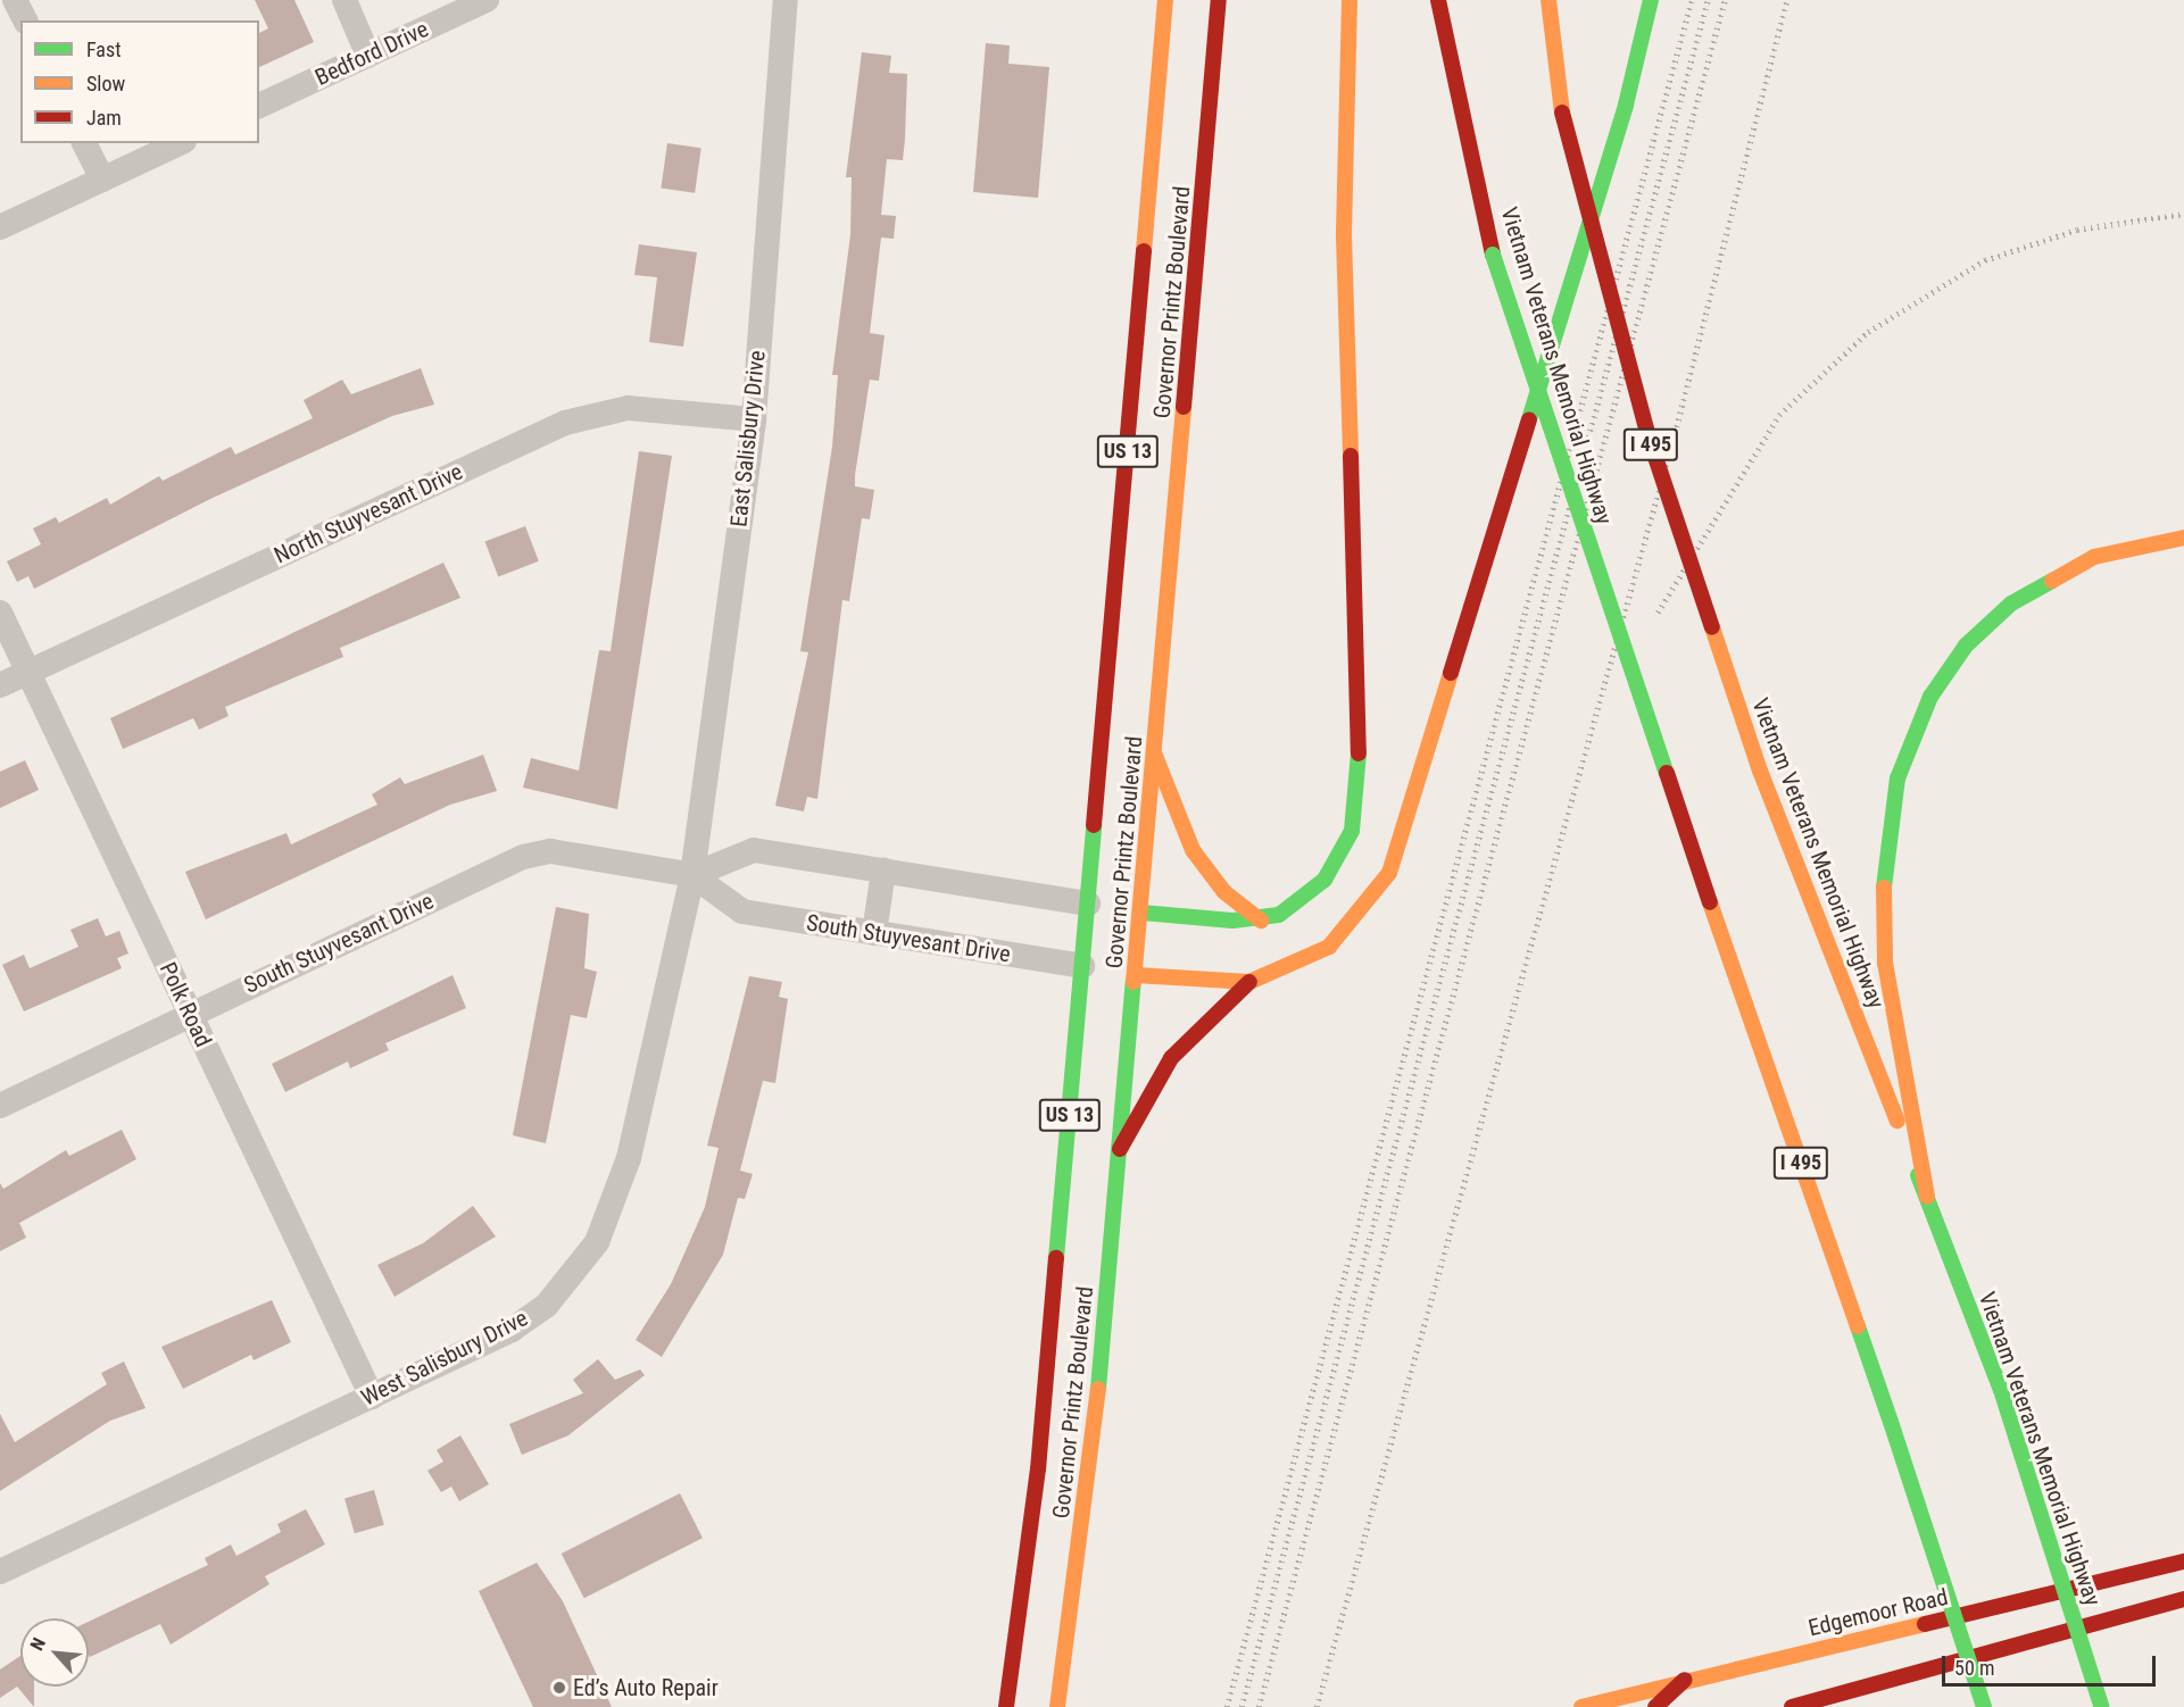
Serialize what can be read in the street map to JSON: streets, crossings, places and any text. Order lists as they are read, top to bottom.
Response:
{
  "streets": {
    "main road": [
      "Governor Printz Boulevard",
      "Vietnam Veterans Memorial Highway",
      "I 495",
      "US 13",
      "South Stuyvesant Drive",
      "Edgemoor Road"
    ],
    "street": [
      "Bedford Drive",
      "East Salisbury Drive",
      "North Stuyvesant Drive",
      "Polk Road",
      "West Salisbury Drive"
    ]
  },
  "crossings": [
    ["Governor Printz Boulevard", "South Stuyvesant Drive"],
    ["East Salisbury Drive", "North Stuyvesant Drive"],
    ["East Salisbury Drive", "South Stuyvesant Drive"],
    ["East Salisbury Drive", "West Salisbury Drive"],
    ["North Stuyvesant Drive", "Polk Road"],
    ["South Stuyvesant Drive", "Polk Road"],
    ["South Stuyvesant Drive", "West Salisbury Drive"],
    ["Polk Road", "West Salisbury Drive"]
  ],
  "places": ["Ed’s Auto Repair"],
  "legend": ["Fast", "Slow", "Jam"],
  "scale_bar": "50 m",
  "north": "top left"
}
